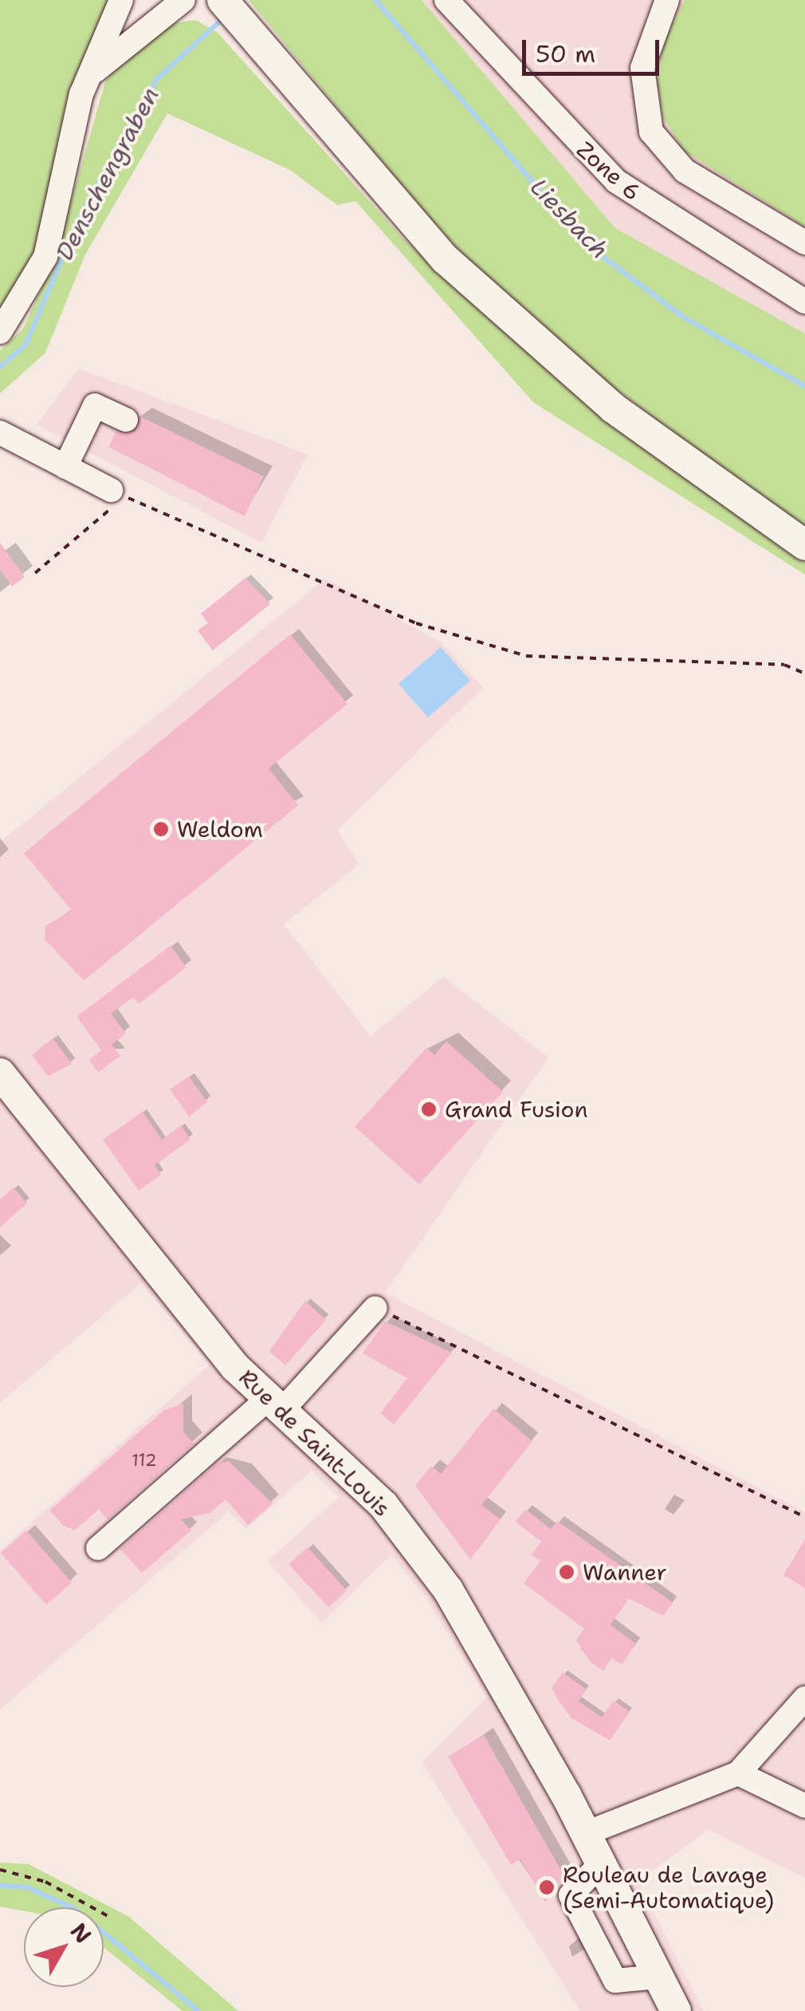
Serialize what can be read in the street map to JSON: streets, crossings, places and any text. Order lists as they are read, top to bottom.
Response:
{
  "streets": {
    "main road": ["Rue de Saint-Louis"],
    "street": ["Zone 6"]
  },
  "water": ["Denschengraben", "Liesbach"],
  "places": [
    "Weldom",
    "Grand Fusion",
    "Wanner",
    "Rouleau de Lavage (Semi-Automatique)"
  ],
  "house_numbers": ["112"],
  "scale_bar": "50 m",
  "north": "top right"
}
